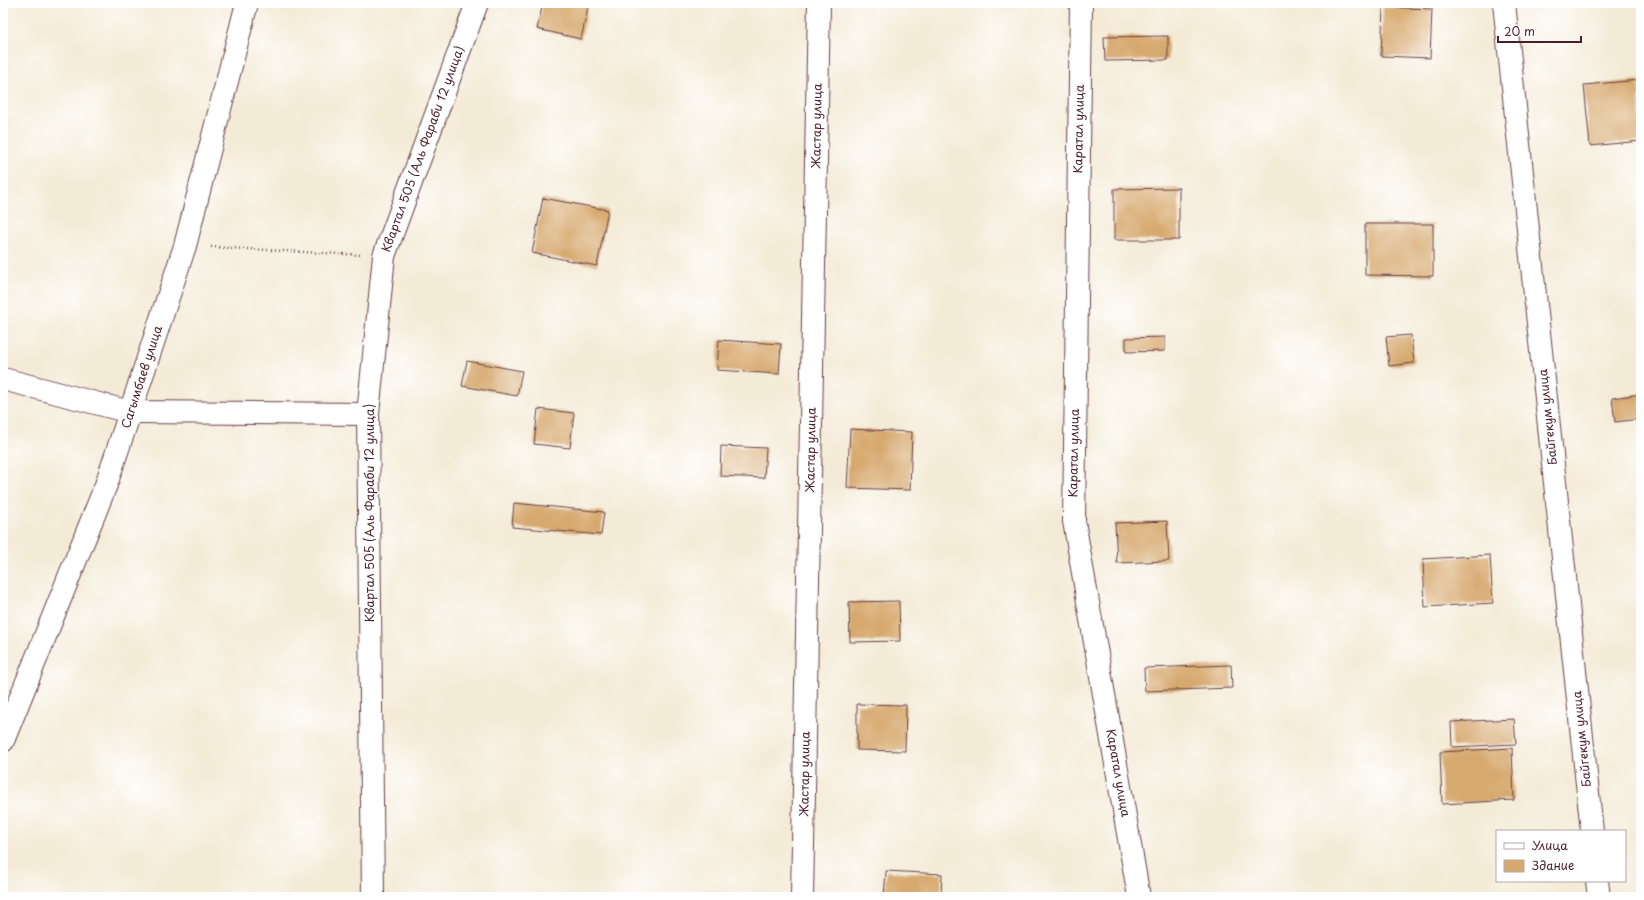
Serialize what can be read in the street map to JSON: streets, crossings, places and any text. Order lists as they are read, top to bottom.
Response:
{
  "streets": {
    "street": [
      "Жастар улица",
      "Каратал улица",
      "Квартал 505 (Аль Фараби 12 улица)",
      "Сагымбаев улица",
      "Байгекум улица"
    ]
  },
  "legend": ["Улица", "Здание"],
  "scale_bar": "20 m"
}
